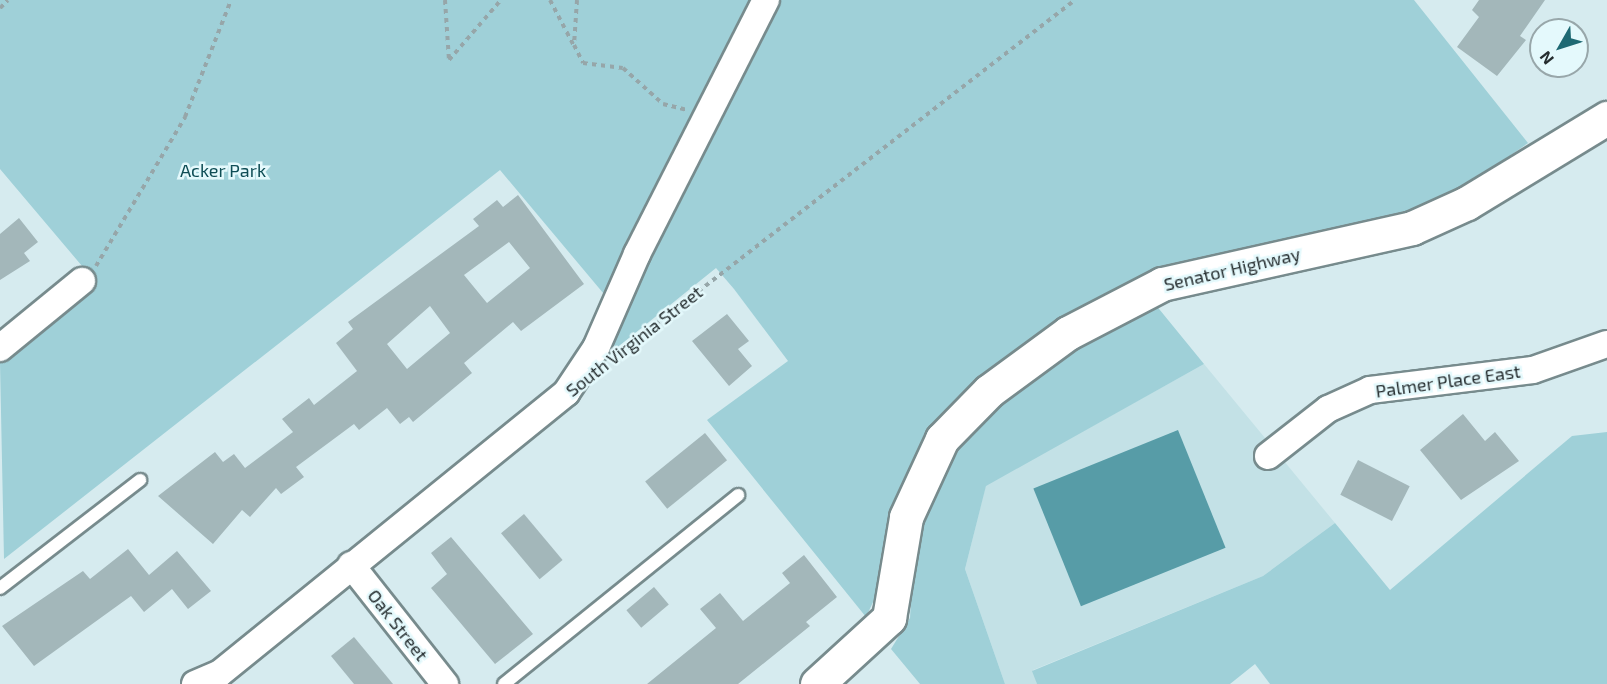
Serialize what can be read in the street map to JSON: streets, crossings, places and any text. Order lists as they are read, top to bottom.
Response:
{
  "streets": {
    "street": [
      "Senator Highway",
      "South Virginia Street",
      "Palmer Place East",
      "Oak Street"
    ]
  },
  "crossings": [
    ["South Virginia Street", "Oak Street"]
  ],
  "parks": ["Acker Park"],
  "north": "bottom left"
}
